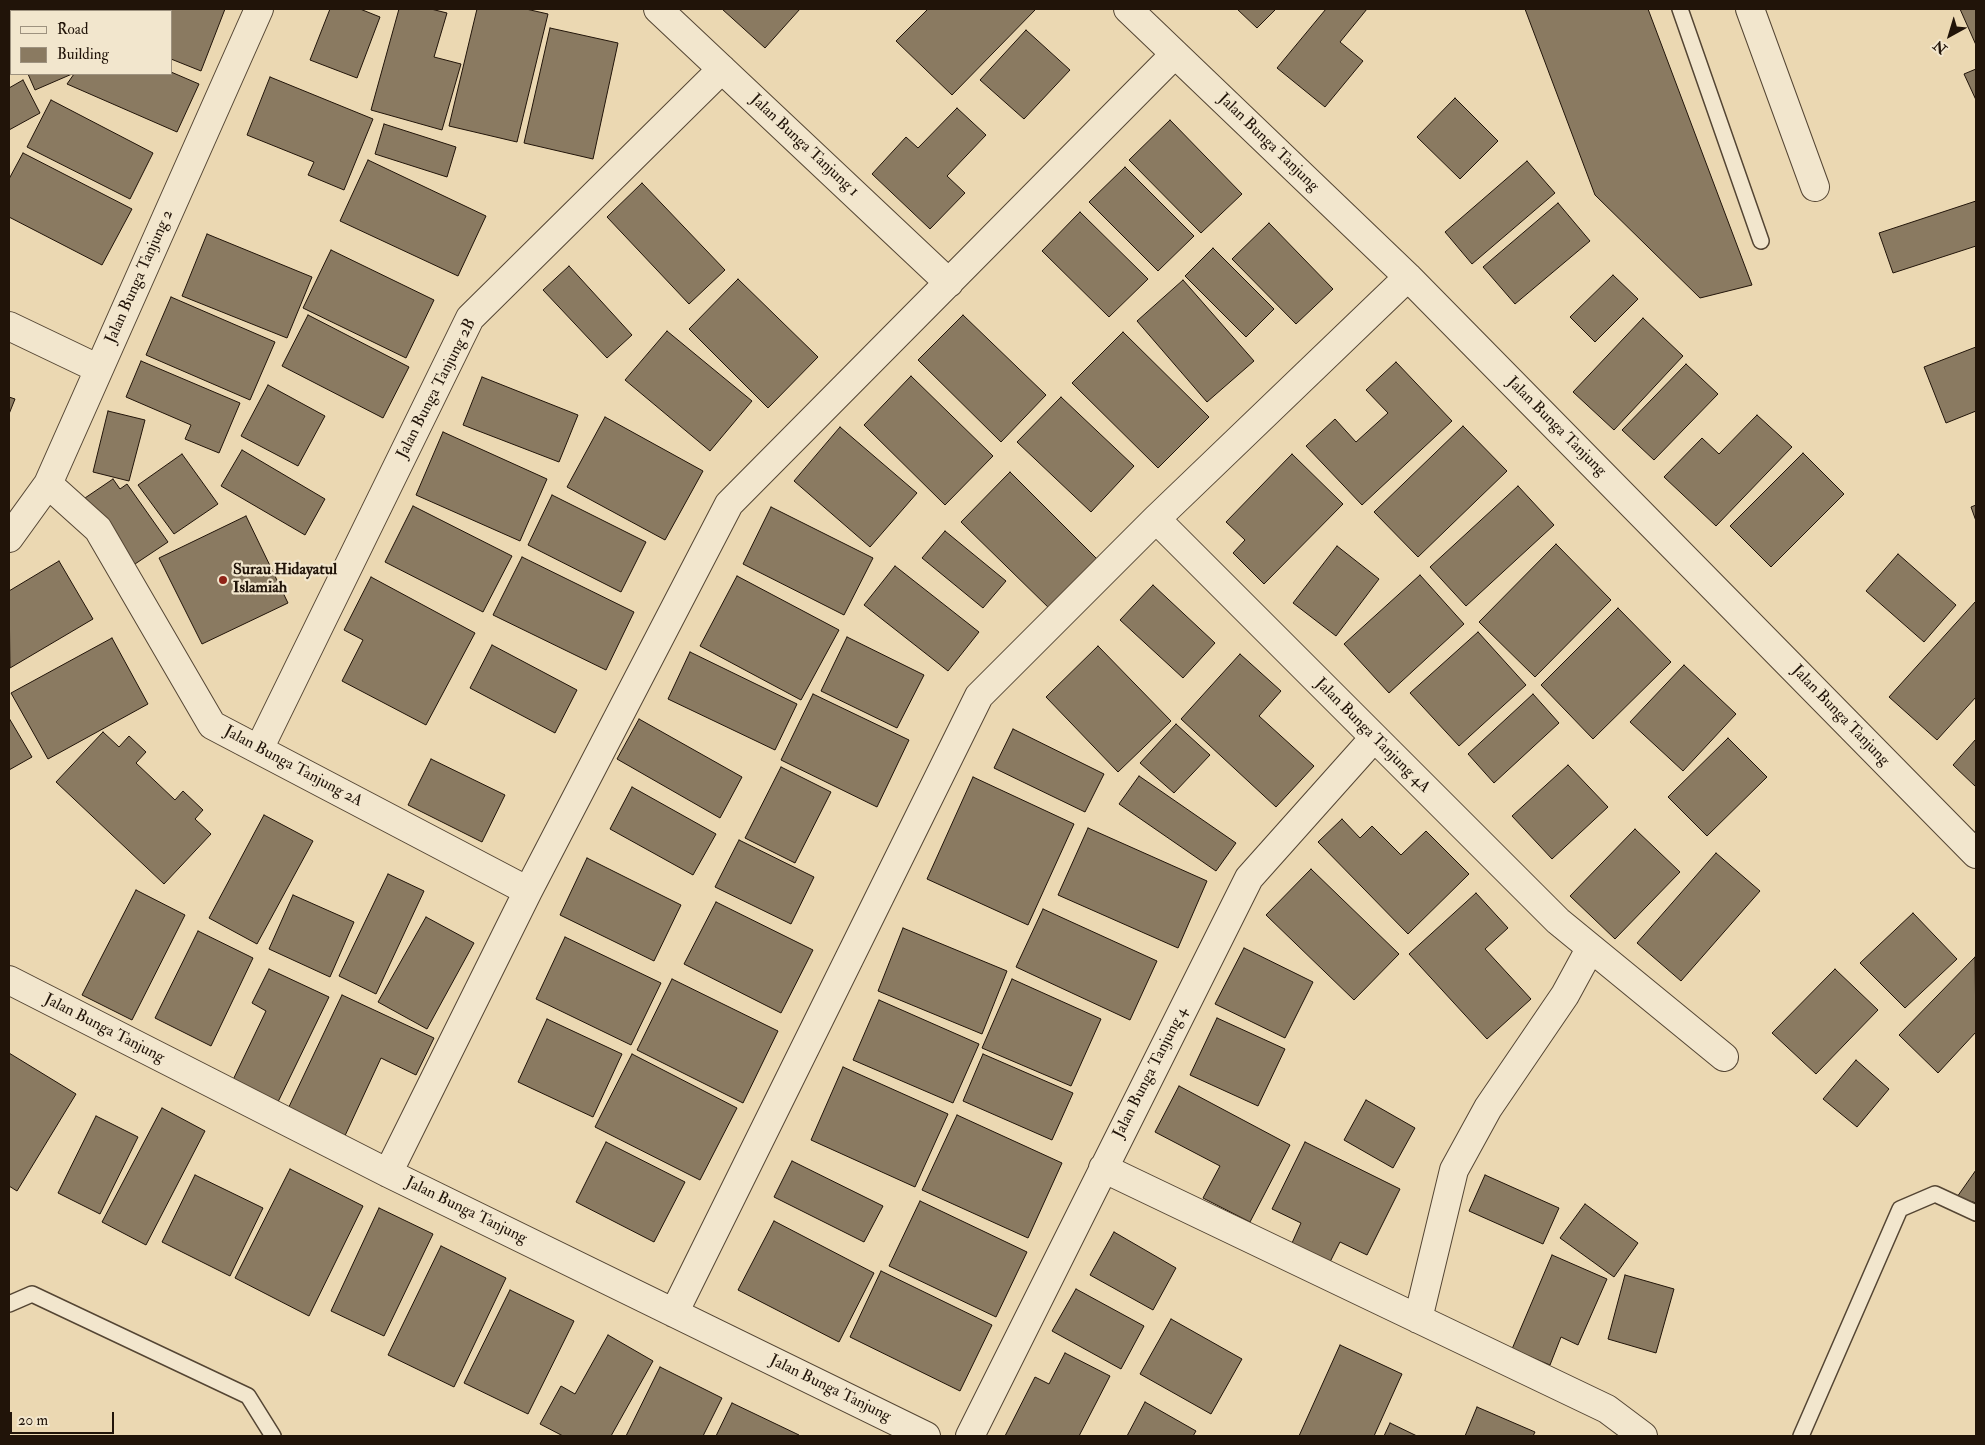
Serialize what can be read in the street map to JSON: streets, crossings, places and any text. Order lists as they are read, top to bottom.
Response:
{
  "streets": {
    "street": [
      "Jalan Bunga Tanjung",
      "Jalan Bunga Tanjung 1",
      "Jalan Bunga Tanjung 2",
      "Jalan Bunga Tanjung 2B",
      "Jalan Bunga Tanjung 4A",
      "Jalan Bunga Tanjung 2A",
      "Jalan Bunga Tanjung 4"
    ]
  },
  "crossings": [
    ["Jalan Bunga Tanjung 1", "Jalan Bunga Tanjung 2B"],
    ["Jalan Bunga Tanjung 2", "Jalan Bunga Tanjung 2A"],
    ["Jalan Bunga Tanjung 2B", "Jalan Bunga Tanjung 2A"],
    ["Jalan Bunga Tanjung 4A", "Jalan Bunga Tanjung 4"]
  ],
  "places": ["Surau Hidayatul Islamiah"],
  "legend": ["Road", "Building"],
  "scale_bar": "20 m",
  "north": "bottom left"
}
